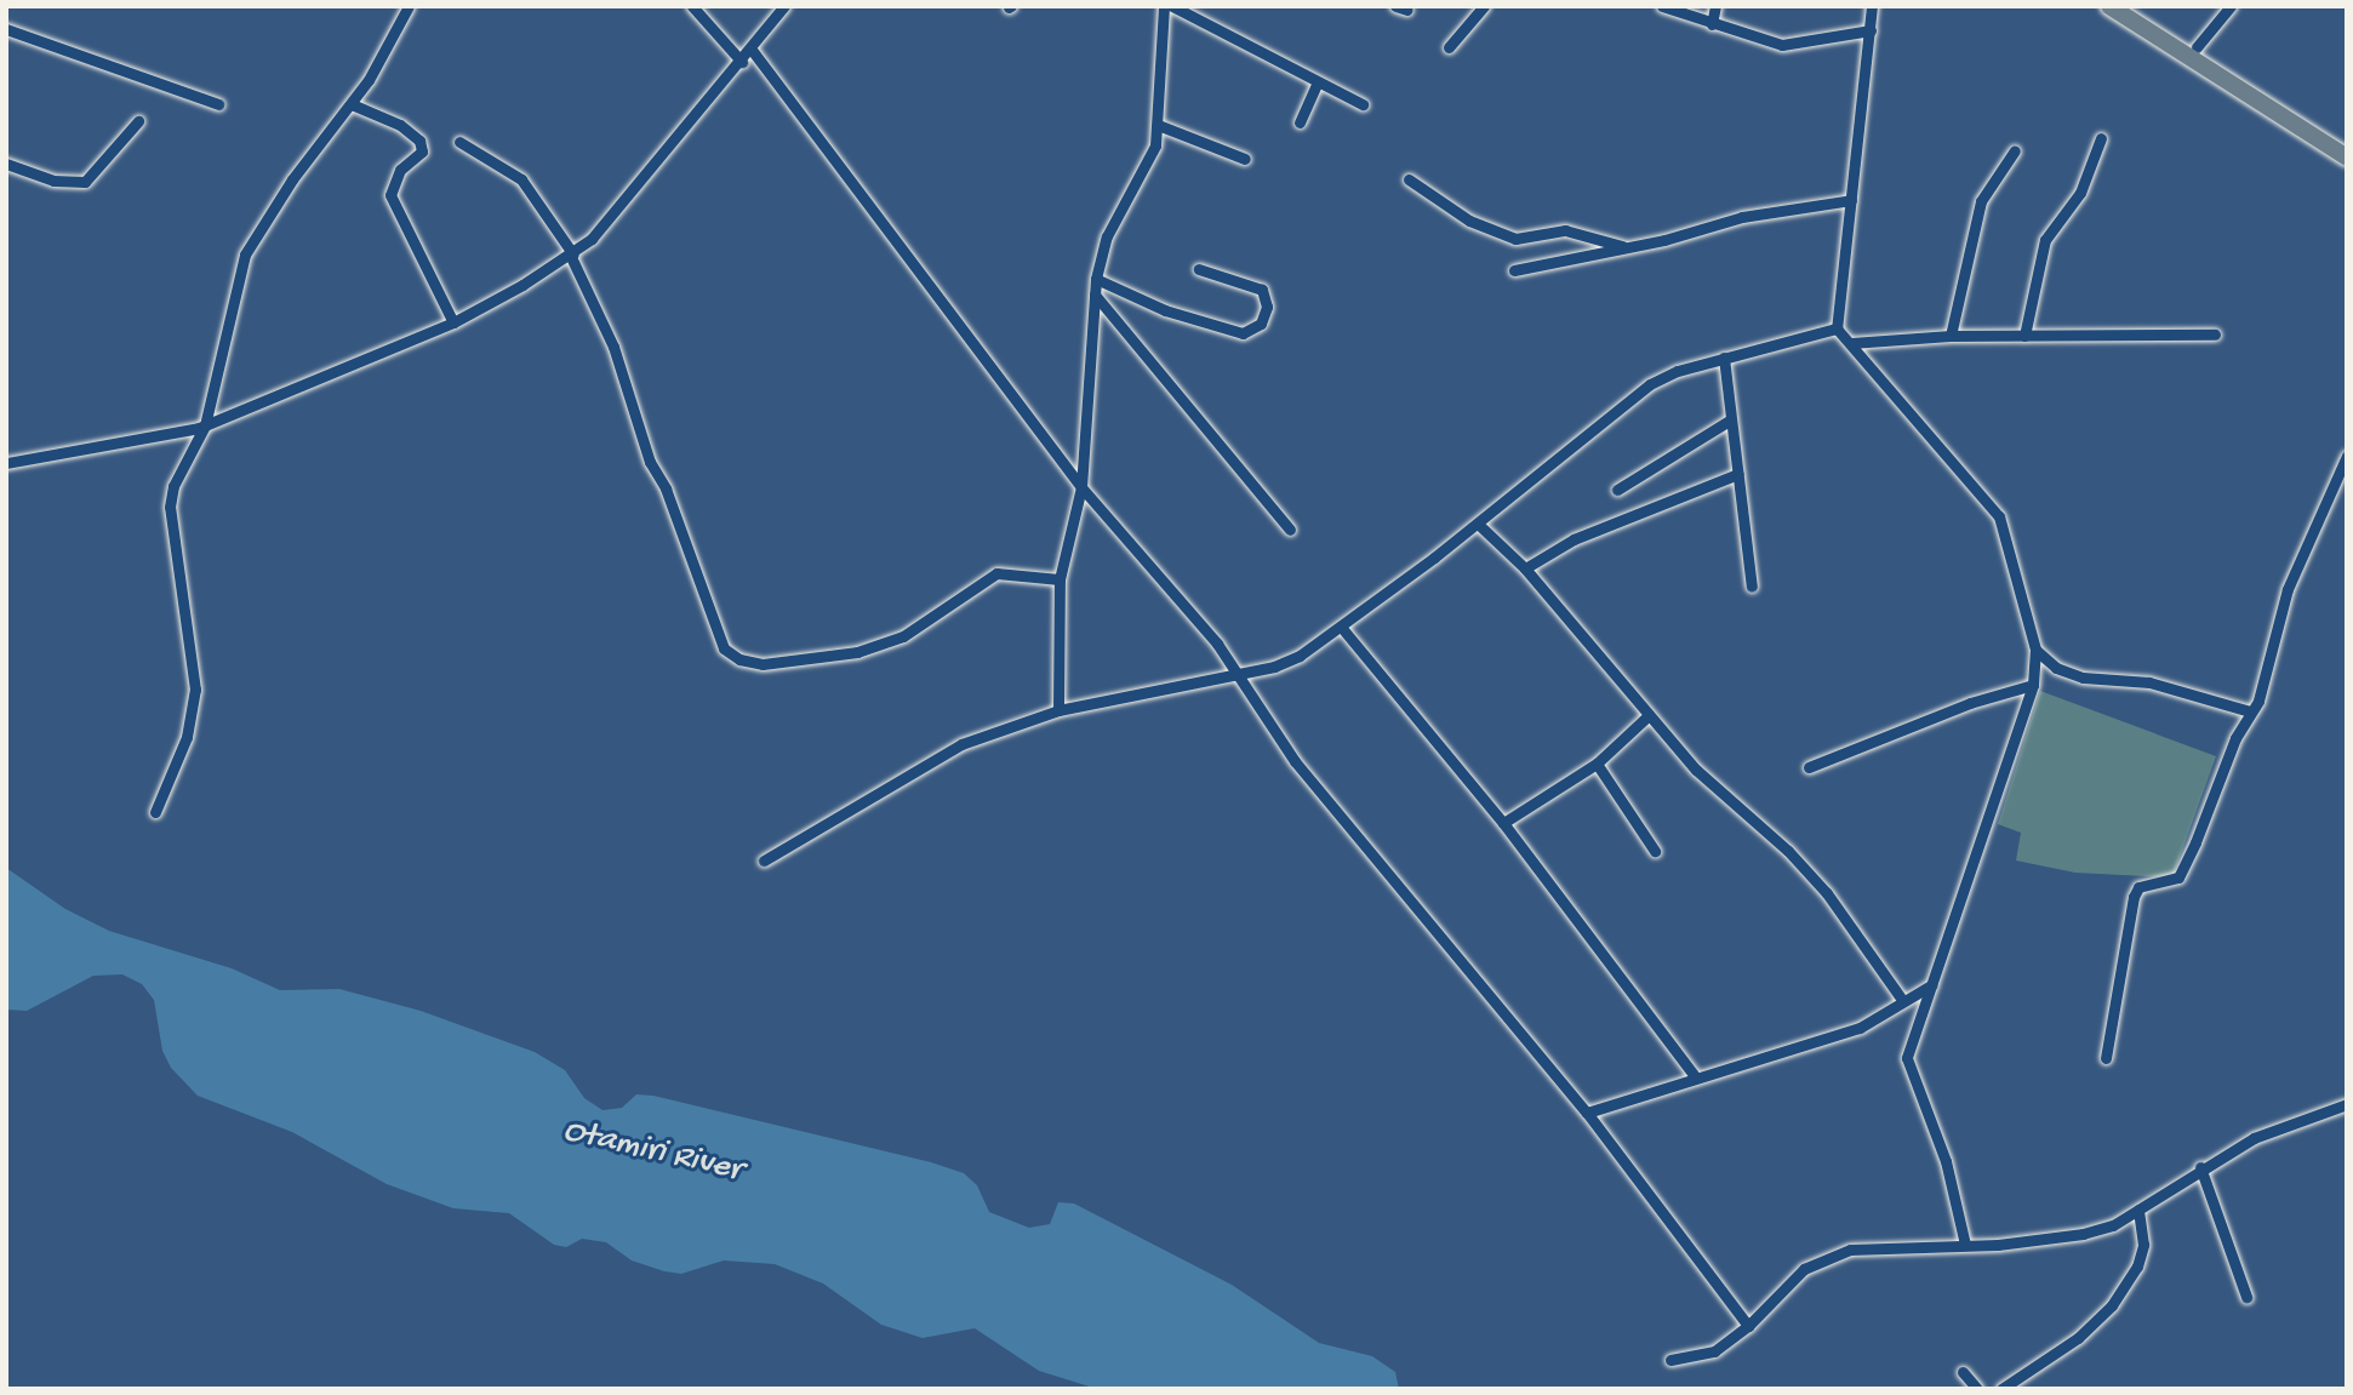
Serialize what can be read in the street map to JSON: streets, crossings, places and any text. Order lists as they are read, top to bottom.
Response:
{
  "water": ["Otamiri River"]
}
